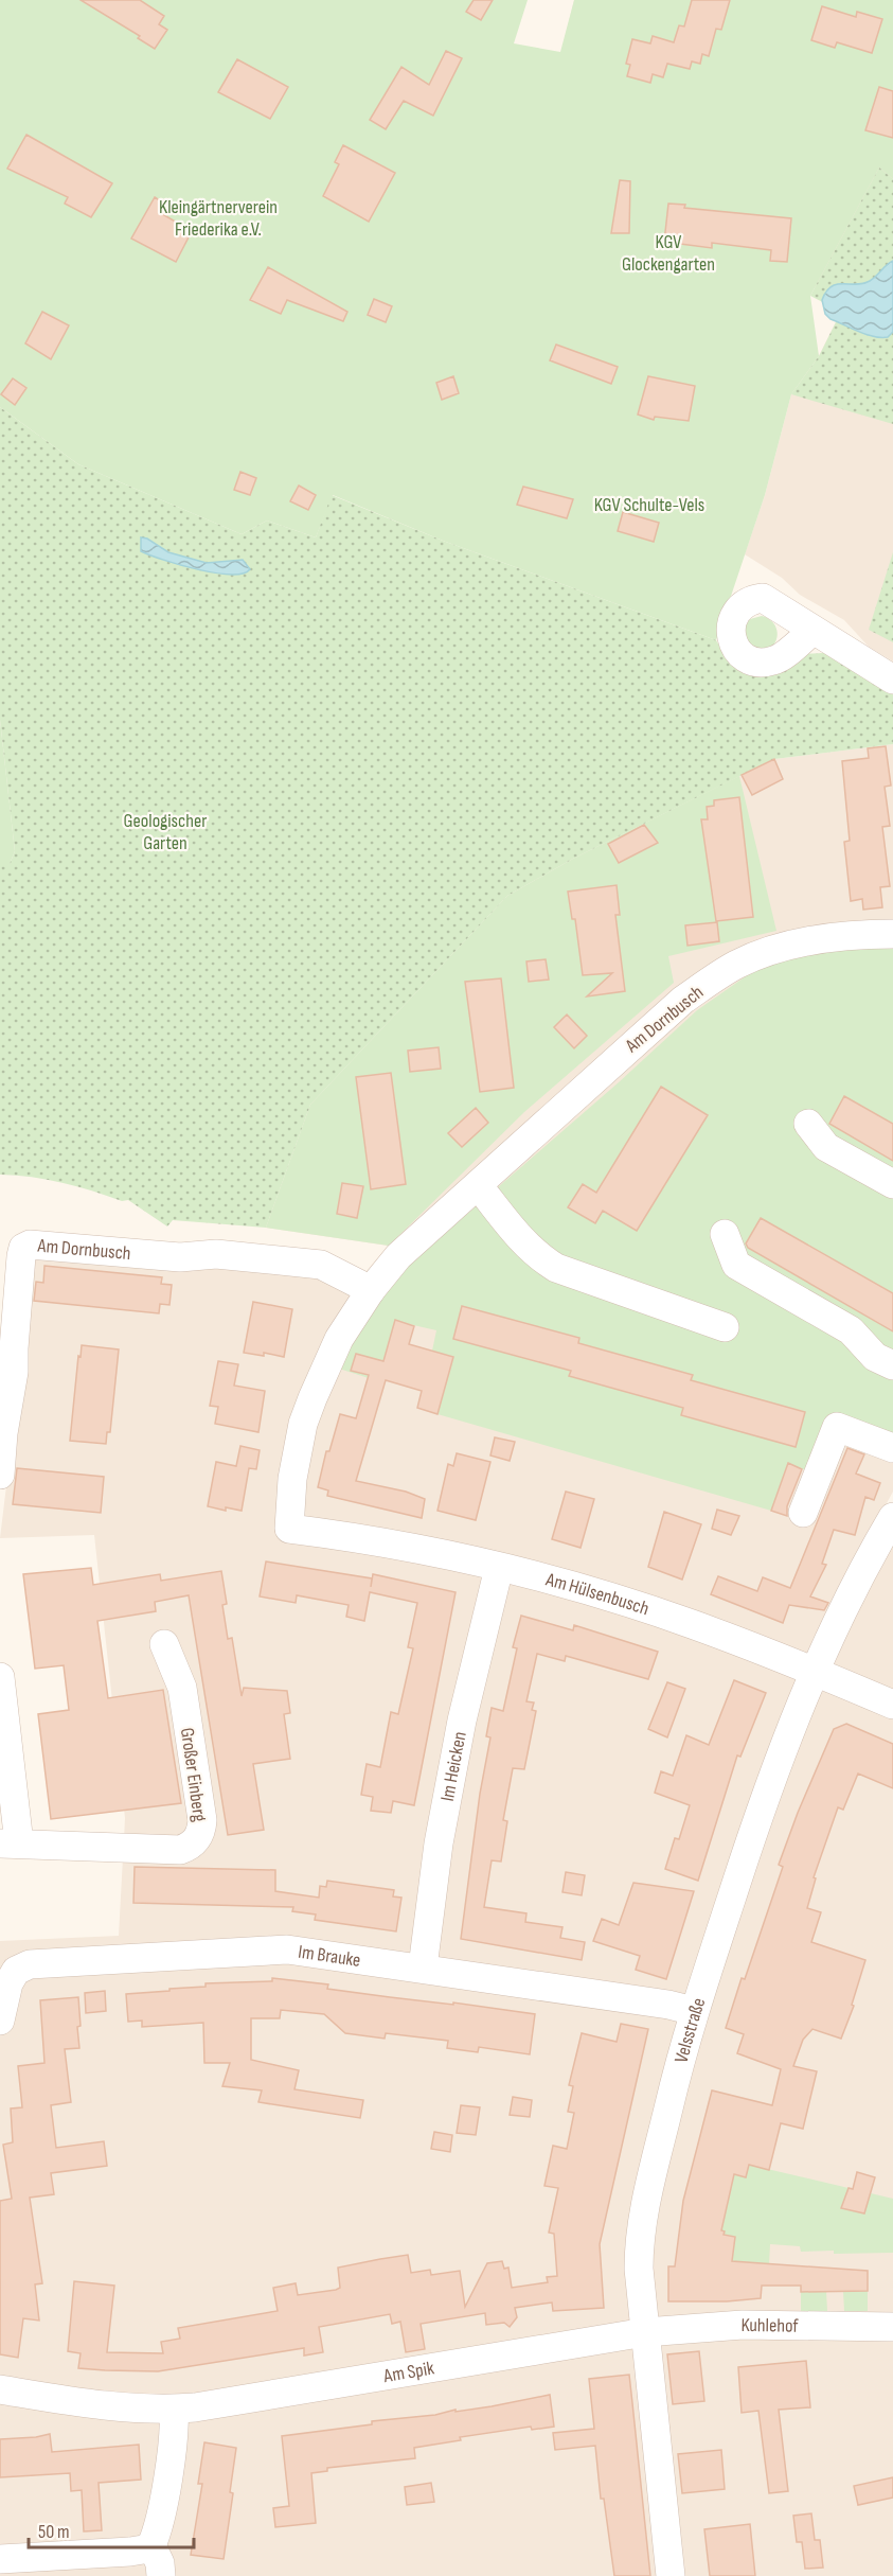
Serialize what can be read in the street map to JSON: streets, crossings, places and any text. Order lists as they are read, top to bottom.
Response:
{
  "streets": {
    "street": [
      "Am Dornbusch",
      "Am Hülsenbusch",
      "Im Heicken",
      "Großer Einberg",
      "Im Brauke",
      "Velsstraße",
      "Kuhlehof",
      "Am Spik"
    ]
  },
  "crossings": [
    ["Am Dornbusch", "Am Hülsenbusch"],
    ["Am Hülsenbusch", "Im Heicken"],
    ["Am Hülsenbusch", "Velsstraße"],
    ["Im Heicken", "Im Brauke"],
    ["Im Brauke", "Velsstraße"],
    ["Velsstraße", "Kuhlehof"],
    ["Velsstraße", "Am Spik"],
    ["Kuhlehof", "Am Spik"]
  ],
  "parks": [
    "Kleingärtnerverein Friederika e.V.",
    "KGV Glockengarten",
    "KGV Schulte-Vels",
    "Geologischer Garten"
  ],
  "scale_bar": "50 m"
}
